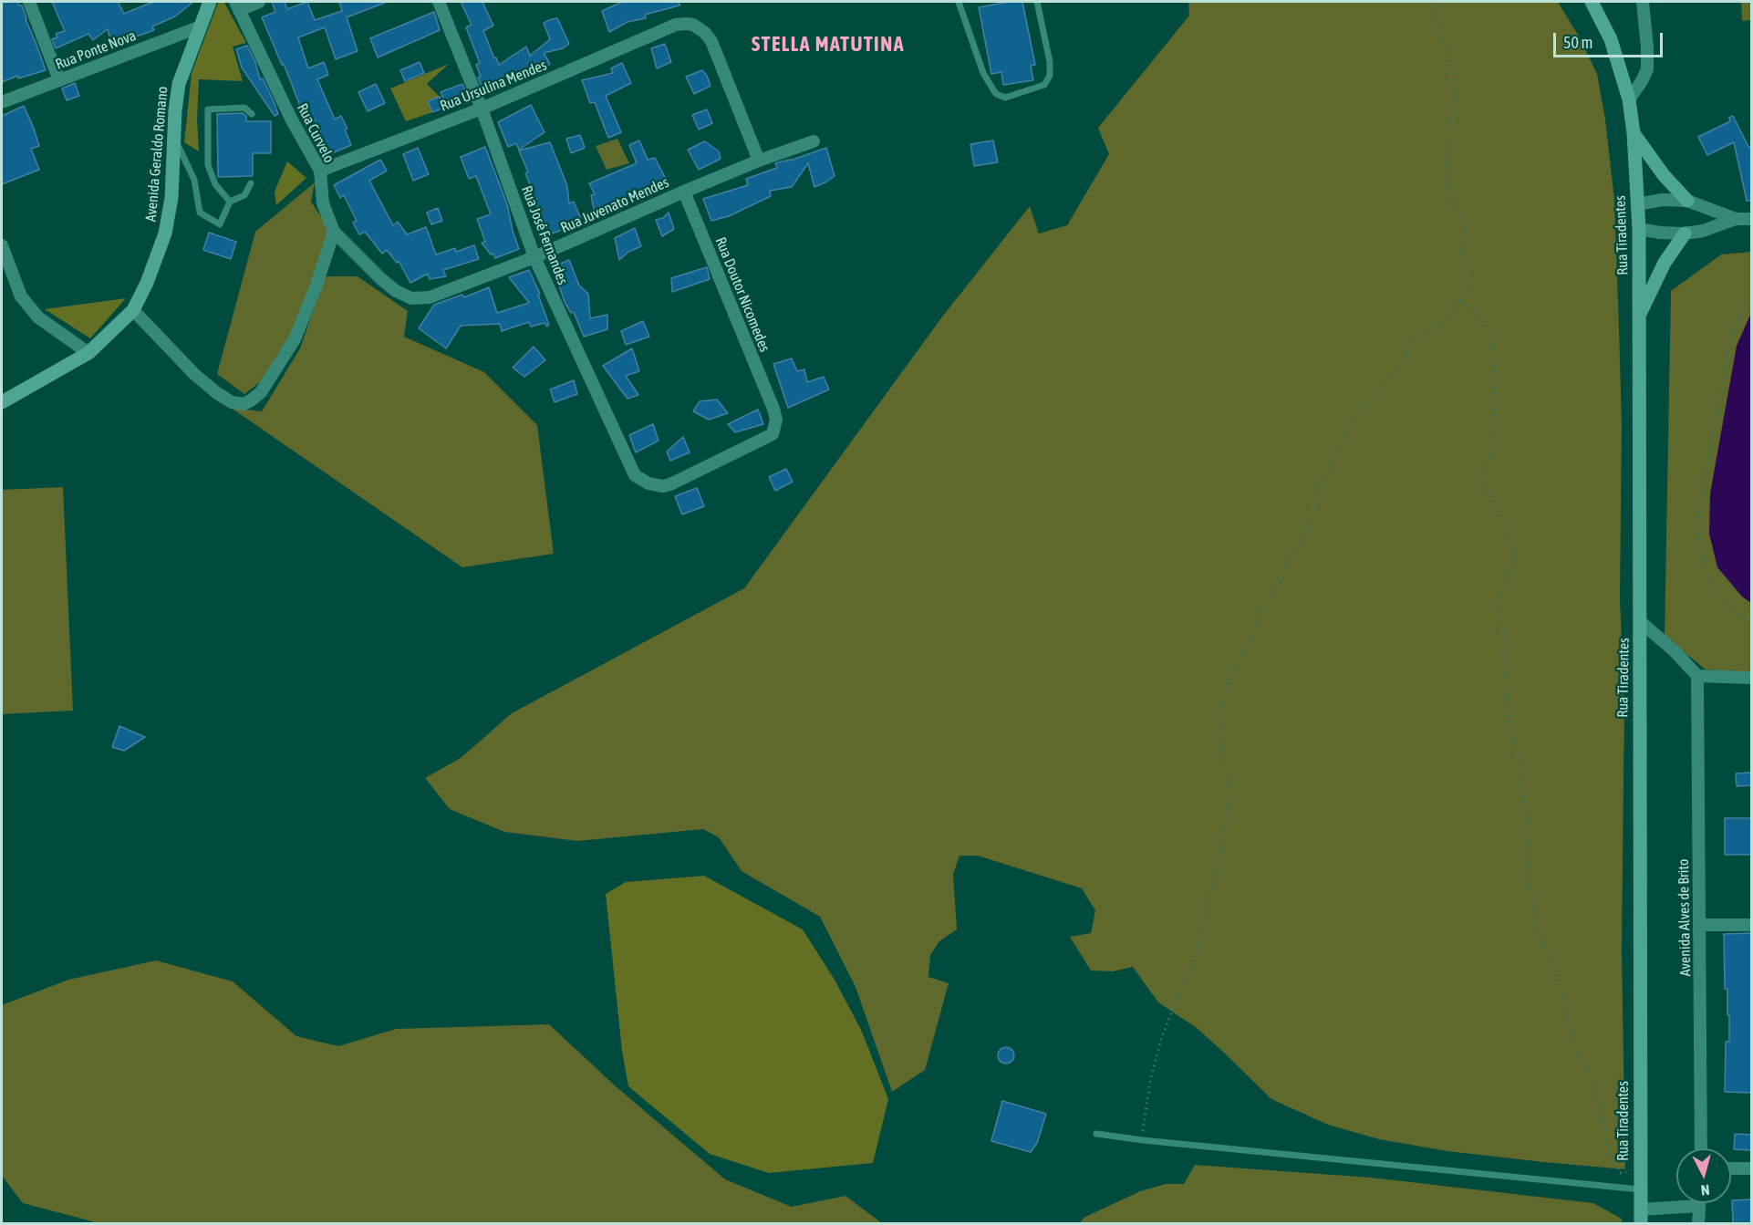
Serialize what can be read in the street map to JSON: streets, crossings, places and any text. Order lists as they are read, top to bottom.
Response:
{
  "streets": {
    "main road": ["Avenida Geraldo Romano", "Rua Tiradentes"],
    "street": [
      "Rua Ponte Nova",
      "Rua Ursulina Mendes",
      "Rua Curvelo",
      "Rua Juvenato Mendes",
      "Rua José Fernandes",
      "Rua Doutor Nicomedes",
      "Avenida Alves de Brito"
    ]
  },
  "crossings": [
    ["Rua Ponte Nova", "Avenida Geraldo Romano"],
    ["Rua Ursulina Mendes", "Rua Curvelo"],
    ["Rua Ursulina Mendes", "Rua Juvenato Mendes"],
    ["Rua Ursulina Mendes", "Rua José Fernandes"],
    ["Rua Curvelo", "Rua Juvenato Mendes"],
    ["Rua Juvenato Mendes", "Rua José Fernandes"],
    ["Rua Juvenato Mendes", "Rua Doutor Nicomedes"],
    ["Rua José Fernandes", "Rua Doutor Nicomedes"]
  ],
  "districts": ["STELLA MATUTINA"],
  "scale_bar": "50 m",
  "north": "bottom"
}
